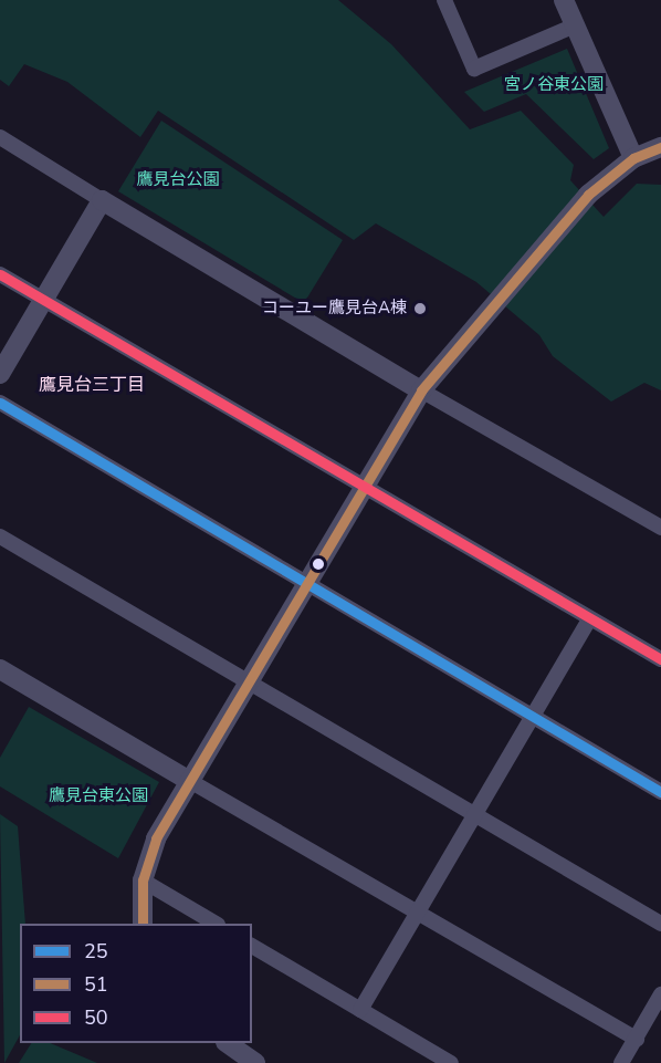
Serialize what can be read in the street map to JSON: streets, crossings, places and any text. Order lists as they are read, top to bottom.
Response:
{
  "districts": ["鷹見台三丁目"],
  "parks": ["宮ノ谷東公園", "鷹見台公園", "鷹見台東公園"],
  "places": ["コーユー鷹見台A棟"],
  "lines": ["transit line 51", "transit line 50", "transit line 25"],
  "legend": ["25", "51", "50"]
}
